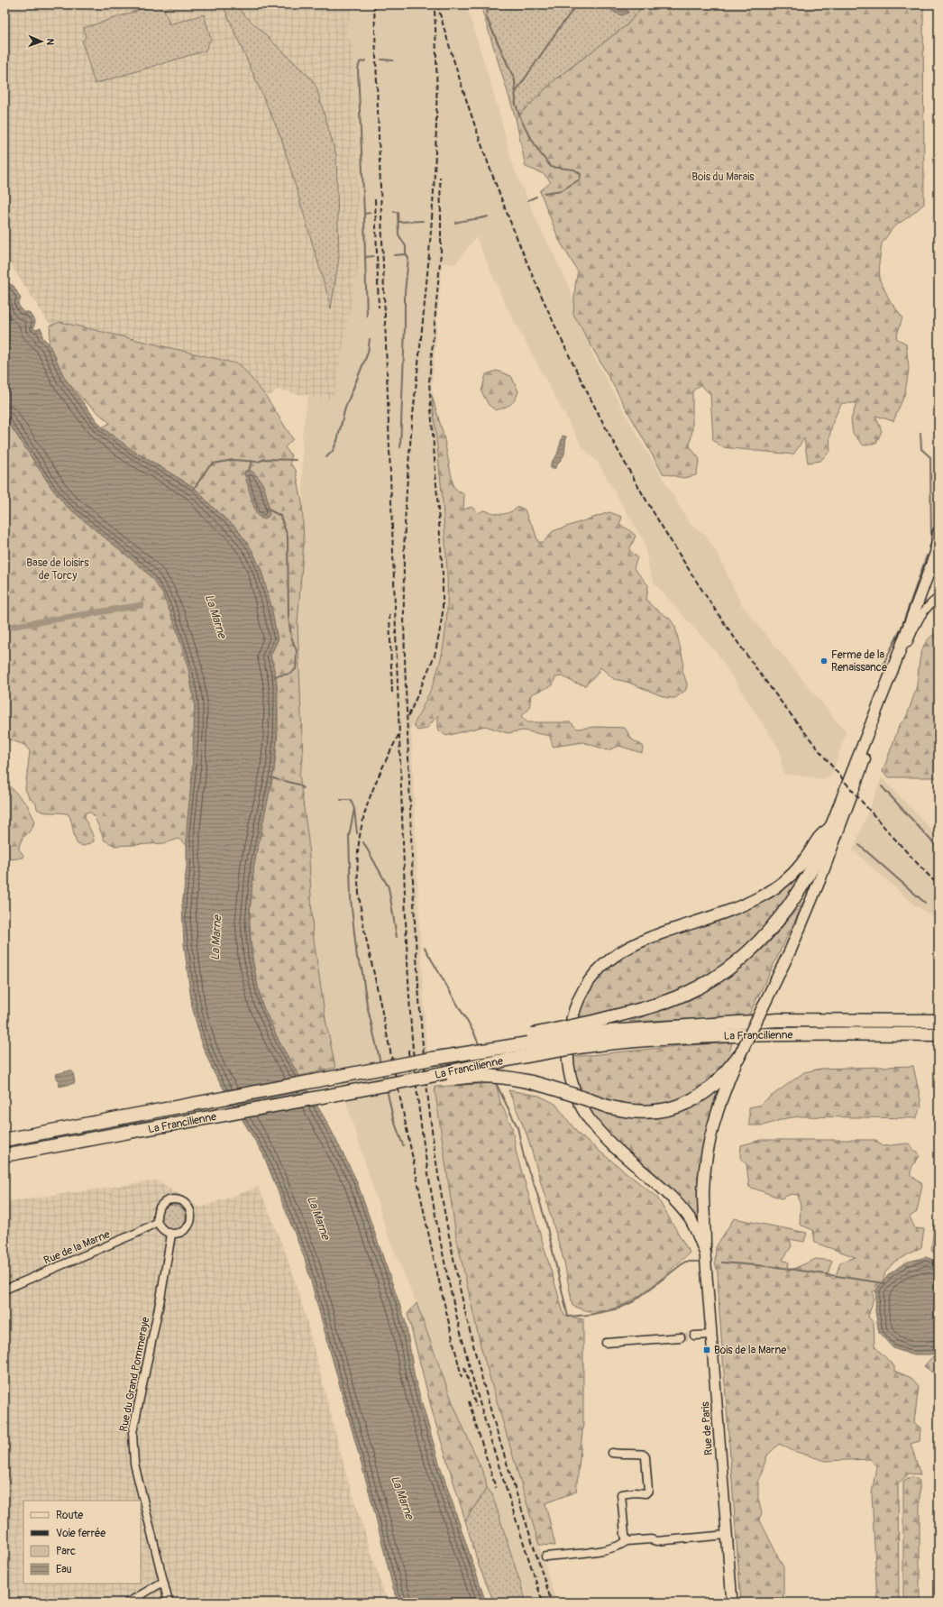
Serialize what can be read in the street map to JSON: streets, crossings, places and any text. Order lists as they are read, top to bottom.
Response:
{
  "streets": {
    "highway": ["La Francilienne"],
    "main road": ["Rue de Paris"],
    "street": ["Rue de la Marne", "Rue du Grand Pommeraye"]
  },
  "crossings": [
    ["Rue de la Marne", "Rue du Grand Pommeraye"]
  ],
  "water": ["La Marne"],
  "parks": ["Bois du Marais", "Base de loisirs de Torcy"],
  "places": {
    "other": ["Ferme de la Renaissance"],
    "transit": ["Bois de la Marne"]
  },
  "legend": [
    "Route",
    "Voie ferrée",
    "Parc",
    "Eau"
  ],
  "north": "right"
}
